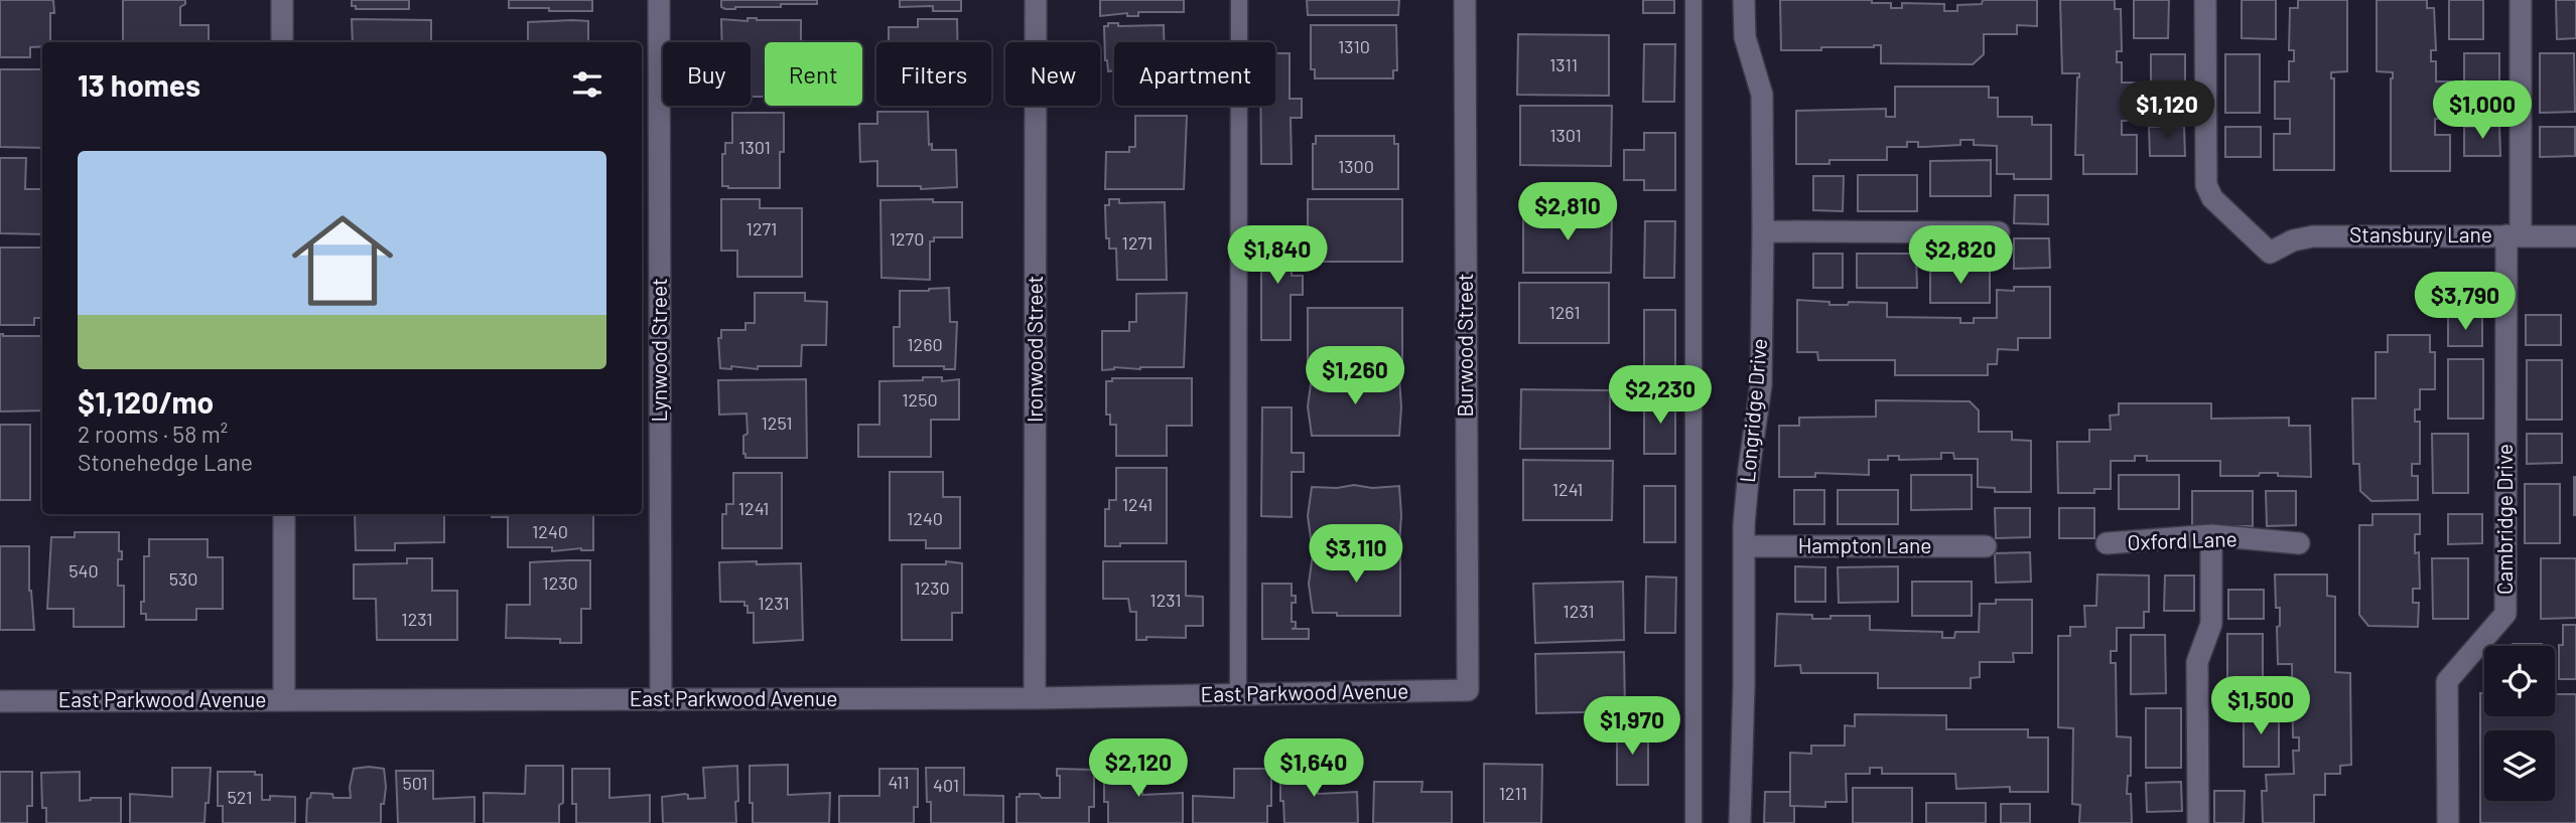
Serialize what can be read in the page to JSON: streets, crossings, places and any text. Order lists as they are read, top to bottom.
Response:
{
  "streets": {
    "street": [
      "Stansbury Lane",
      "Burwood Street",
      "Ironwood Street",
      "Lynwood Street",
      "Longridge Drive",
      "Cambridge Drive",
      "Oxford Lane",
      "Hampton Lane",
      "East Parkwood Avenue"
    ]
  },
  "crossings": [
    ["Stansbury Lane", "Cambridge Drive"],
    ["Burwood Street", "East Parkwood Avenue"],
    ["Ironwood Street", "East Parkwood Avenue"],
    ["Lynwood Street", "East Parkwood Avenue"],
    ["Longridge Drive", "Hampton Lane"]
  ],
  "house_numbers": [
    "1310",
    "1311",
    "1301",
    "1301",
    "1300",
    "1271",
    "1270",
    "1271",
    "1261",
    "1260",
    "1250",
    "1251",
    "1241",
    "1241",
    "1241",
    "1240",
    "1240",
    "540",
    "530",
    "1230",
    "1230",
    "1231",
    "1231",
    "1231",
    "1231",
    "411",
    "501",
    "401",
    "1211",
    "521"
  ],
  "page": {
    "chip": [
      "Buy",
      "Rent",
      "Filters",
      "New",
      "Apartment"
    ],
    "heading": "13 homes",
    "price": [
      "$1,120",
      "$1,000",
      "$2,810",
      "$1,840",
      "$2,820",
      "$3,790",
      "$1,260",
      "$2,230",
      "$3,110",
      "$1,500",
      "$1,970",
      "$2,120",
      "$1,640"
    ],
    "list": [
      {
        "name": "$1,120/mo",
        "note": "2 rooms · 58 m² · Stonehedge Lane"
      }
    ]
  }
}
